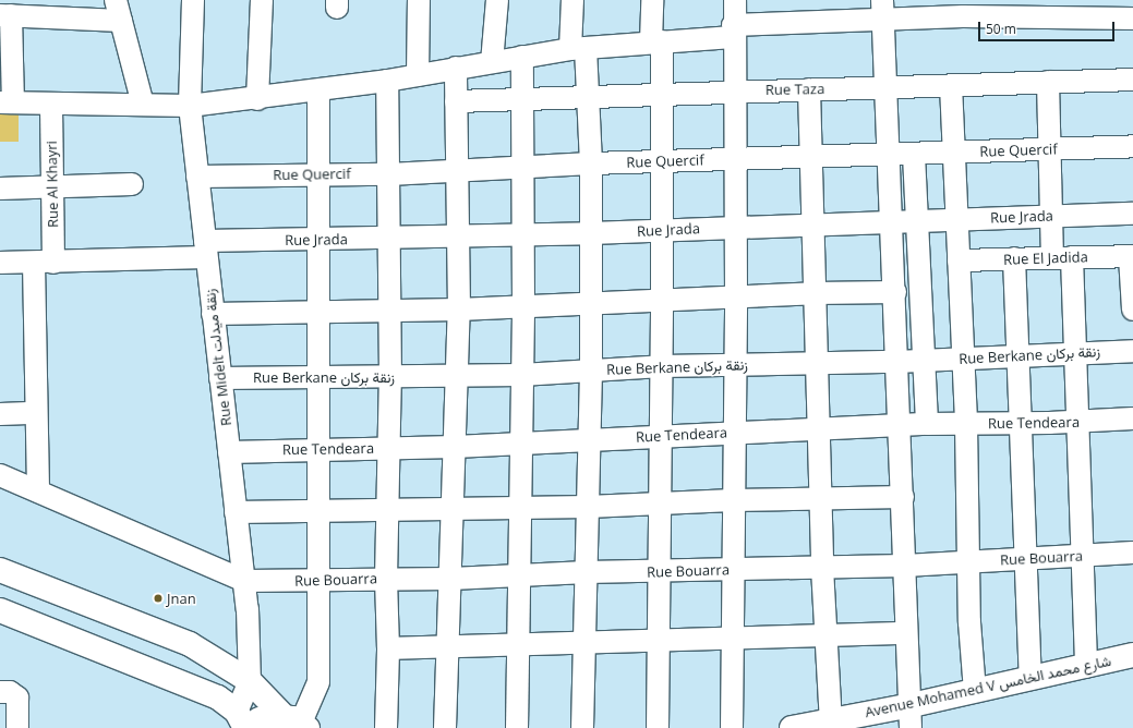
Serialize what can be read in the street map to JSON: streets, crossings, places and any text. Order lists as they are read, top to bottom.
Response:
{
  "streets": {
    "street": [
      "Rue Taza",
      "Rue Quercif",
      "Rue Al Khayri",
      "Rue Jrada",
      "Rue El Jadida",
      "Rue Berkane زنقة بركان",
      "Rue Midelt زنقة ميدلت",
      "Rue Tendeara",
      "Rue Bouarra",
      "Avenue Mohamed V شارع محمد الخامس"
    ]
  },
  "crossings": [
    ["Rue Quercif", "Rue Midelt زنقة ميدلت"],
    ["Rue Al Khayri", "Rue Jrada"],
    ["Rue Jrada", "Rue Midelt زنقة ميدلت"],
    ["Rue Berkane زنقة بركان", "Rue Midelt زنقة ميدلت"],
    ["Rue Midelt زنقة ميدلت", "Rue Tendeara"],
    ["Rue Midelt زنقة ميدلت", "Rue Bouarra"]
  ],
  "places": ["Jnan"],
  "scale_bar": "50 m"
}
